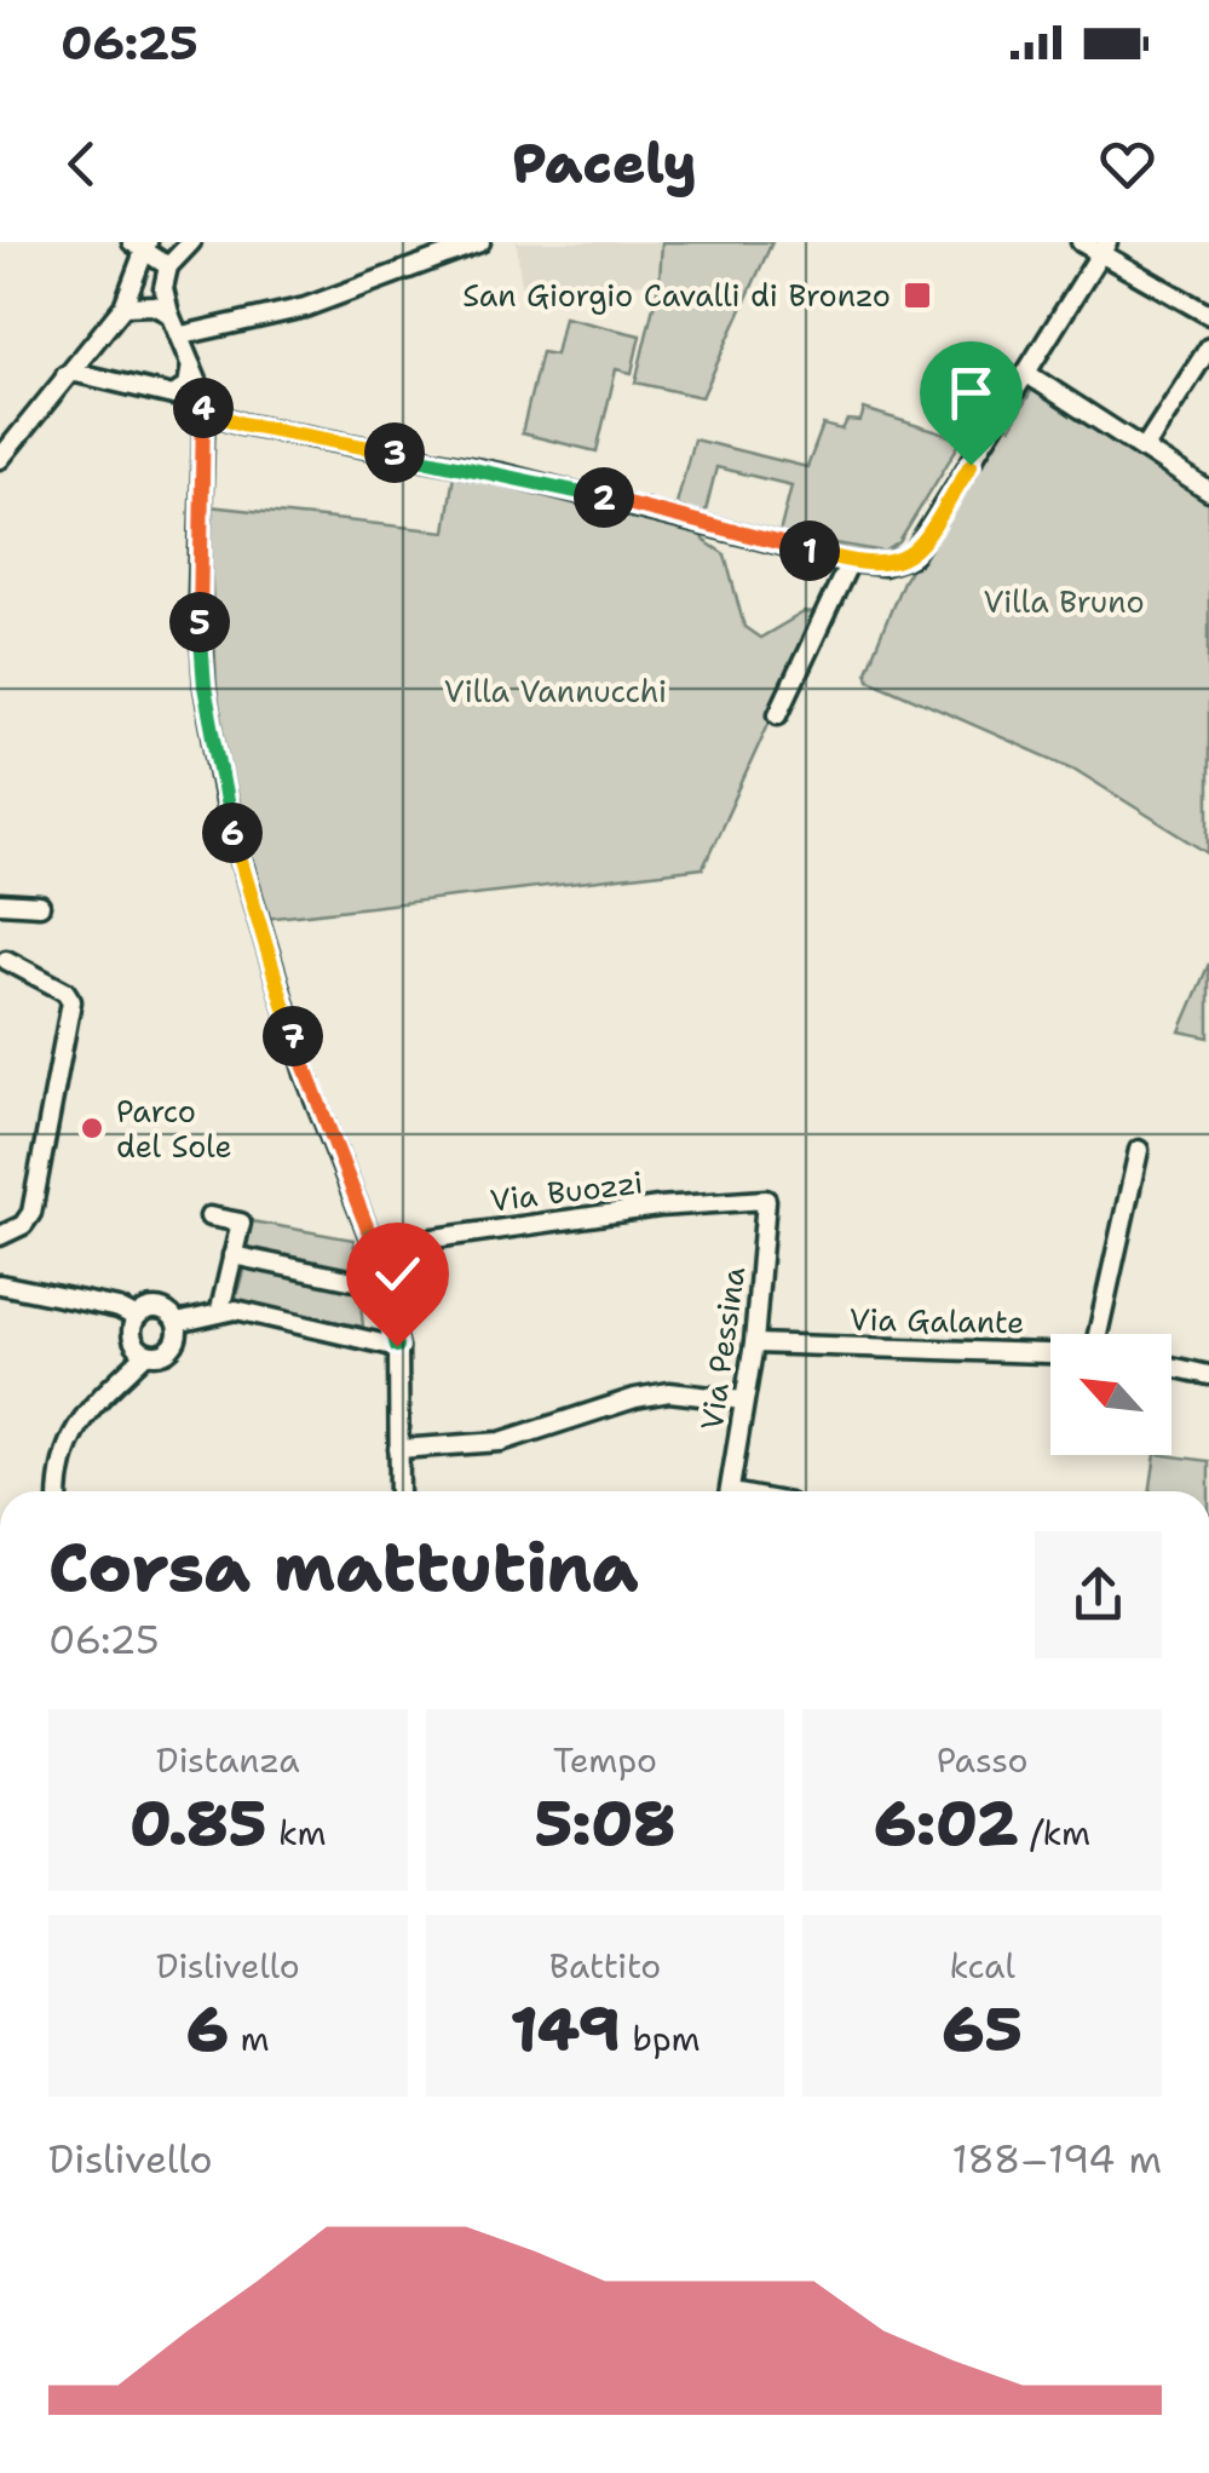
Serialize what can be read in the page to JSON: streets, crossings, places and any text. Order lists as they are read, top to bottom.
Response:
{
  "streets": {
    "street": ["Via Buozzi", "Via Galante", "Via Pessina"]
  },
  "crossings": [
    ["Via Buozzi", "Via Pessina"],
    ["Via Galante", "Via Pessina"]
  ],
  "parks": ["Villa Bruno", "Villa Vannucchi"],
  "places": {
    "transit": ["San Giorgio Cavalli di Bronzo"],
    "other": ["Parco del Sole"]
  },
  "north": "top left",
  "page": {
    "status": "06:25",
    "header": "Pacely",
    "pins": [
      "4",
      "3",
      "2",
      "1",
      "5",
      "6",
      "7"
    ],
    "heading": ["Corsa mattutina", "06:25"],
    "stats": [
      ["Distanza", "0.85 km"],
      ["Tempo", "5:08"],
      ["Passo", "6:02 /km"],
      ["Dislivello", "6 m"],
      ["Battito", "149 bpm"],
      ["kcal", "65"]
    ],
    "chart": ["Dislivello", "188–194 m"]
  }
}
